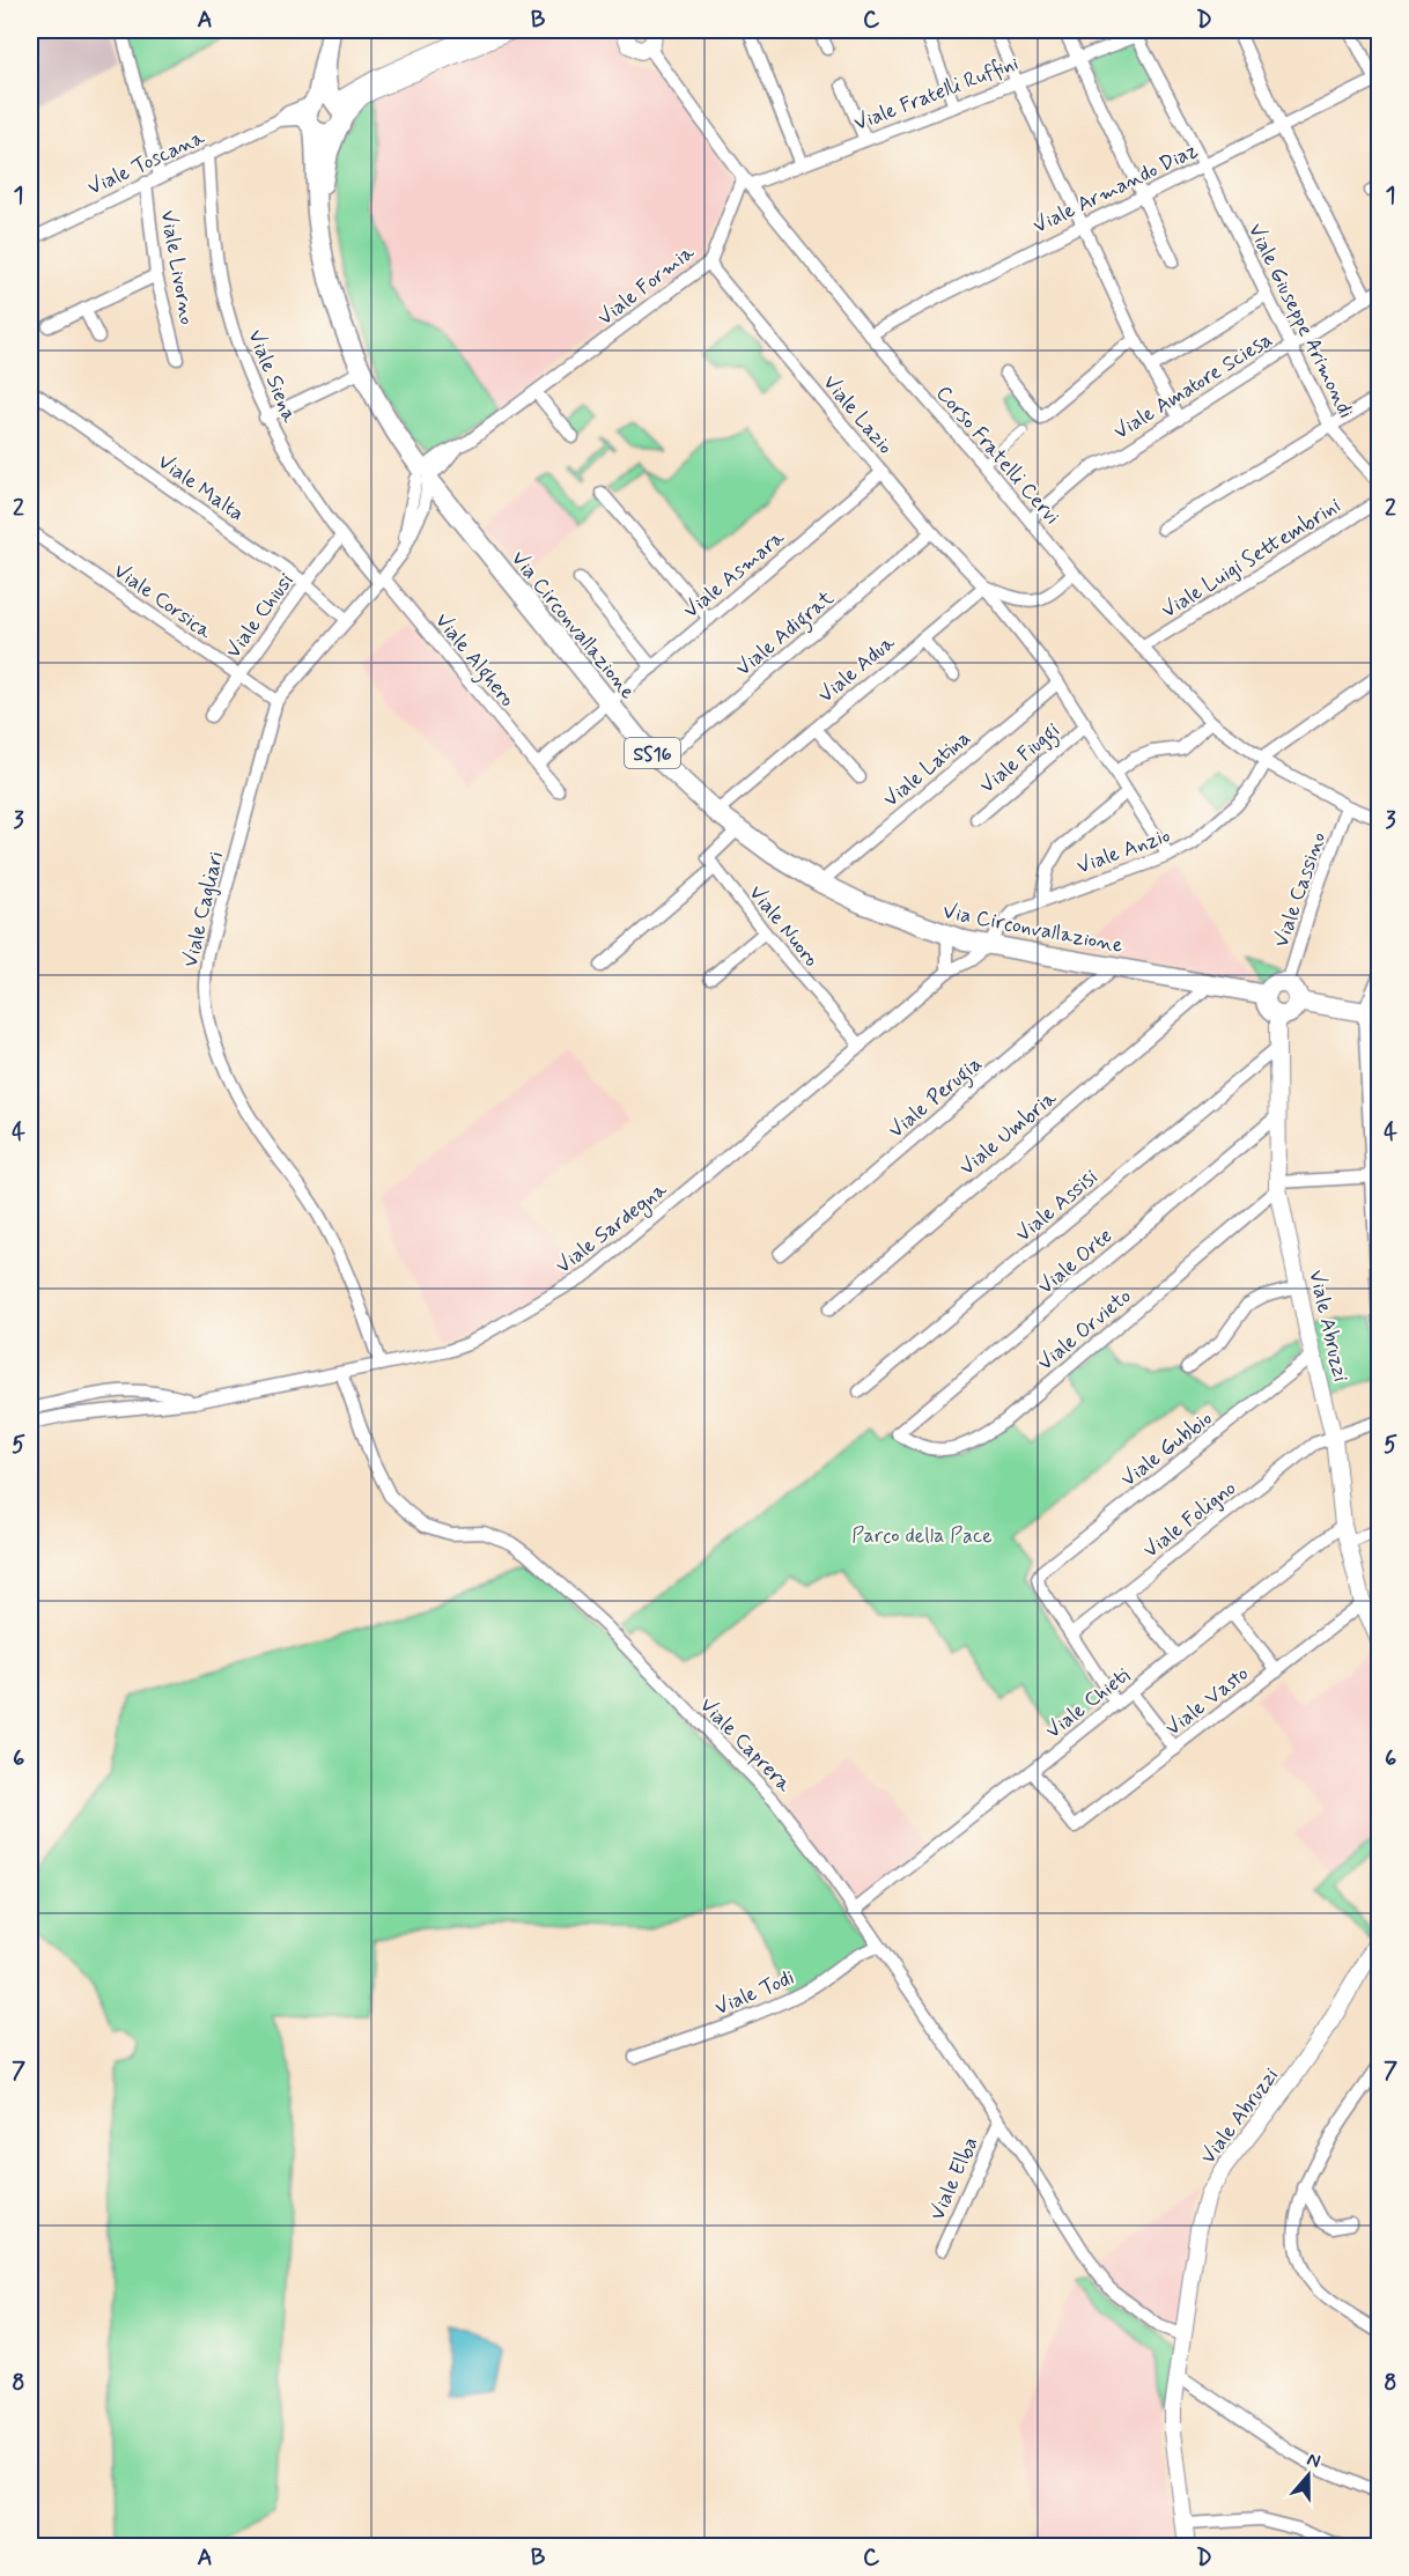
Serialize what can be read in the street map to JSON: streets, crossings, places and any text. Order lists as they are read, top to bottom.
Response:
{
  "streets": {
    "main road": ["Via Circonvallazione", "SS16"],
    "street": [
      "Viale Fratelli Ruffini",
      "Viale Toscana",
      "Viale Armando Diaz",
      "Viale Livorno",
      "Viale Formia",
      "Viale Giuseppe Arimondi",
      "Viale Siena",
      "Viale Amatore Sciesa",
      "Viale Lazio",
      "Corso Fratelli Cervi",
      "Viale Malta",
      "Viale Luigi Settembrini",
      "Viale Asmara",
      "Viale Corsica",
      "Viale Chiusi",
      "Viale Adigrat",
      "Viale Alghero",
      "Viale Adua",
      "Viale Fiuggi",
      "Viale Latina",
      "Viale Anzio",
      "Viale Cassino",
      "Viale Cagliari",
      "Viale Nuoro",
      "Viale Perugia",
      "Viale Umbria",
      "Viale Assisi",
      "Viale Sardegna",
      "Viale Orte",
      "Viale Abruzzi",
      "Viale Orvieto",
      "Viale Gubbio",
      "Viale Foligno",
      "Viale Vasto",
      "Viale Chieti",
      "Viale Caprera",
      "Viale Todi",
      "Viale Elba"
    ]
  },
  "crossings": [
    ["Viale Fratelli Ruffini", "Viale Formia"],
    ["Viale Fratelli Ruffini", "Viale Giuseppe Arimondi"],
    ["Viale Fratelli Ruffini", "Corso Fratelli Cervi"],
    ["Viale Toscana", "Viale Livorno"],
    ["Viale Toscana", "Viale Siena"],
    ["Viale Toscana", "Via Circonvallazione"],
    ["Viale Armando Diaz", "Viale Giuseppe Arimondi"],
    ["Viale Armando Diaz", "Corso Fratelli Cervi"],
    ["Viale Formia", "Viale Lazio"],
    ["Viale Formia", "Corso Fratelli Cervi"],
    ["Viale Formia", "Via Circonvallazione"],
    ["Viale Formia", "Viale Cagliari"],
    ["Viale Giuseppe Arimondi", "Viale Amatore Sciesa"],
    ["Viale Siena", "Viale Chiusi"],
    ["Viale Siena", "Viale Alghero"],
    ["Viale Siena", "Viale Cagliari"],
    ["Viale Amatore Sciesa", "Corso Fratelli Cervi"],
    ["Viale Lazio", "Corso Fratelli Cervi"],
    ["Viale Lazio", "Viale Asmara"],
    ["Viale Lazio", "Viale Adigrat"],
    ["Viale Lazio", "Viale Adua"],
    ["Viale Lazio", "Viale Fiuggi"],
    ["Viale Lazio", "Viale Latina"],
    ["Viale Lazio", "Viale Anzio"],
    ["Corso Fratelli Cervi", "Viale Luigi Settembrini"],
    ["Corso Fratelli Cervi", "Viale Anzio"],
    ["Corso Fratelli Cervi", "Viale Cassino"],
    ["Viale Malta", "Viale Chiusi"],
    ["Viale Malta", "Viale Cagliari"],
    ["Viale Asmara", "Via Circonvallazione"],
    ["Viale Corsica", "Viale Chiusi"],
    ["Viale Corsica", "Viale Cagliari"],
    ["Via Circonvallazione", "Viale Adigrat"],
    ["Via Circonvallazione", "Viale Adua"],
    ["Via Circonvallazione", "Viale Latina"],
    ["Via Circonvallazione", "Viale Anzio"],
    ["Via Circonvallazione", "Viale Cassino"],
    ["Via Circonvallazione", "Viale Cagliari"],
    ["Via Circonvallazione", "Viale Perugia"],
    ["Via Circonvallazione", "Viale Umbria"],
    ["Via Circonvallazione", "Viale Sardegna"],
    ["Via Circonvallazione", "Viale Abruzzi"],
    ["Viale Alghero", "Viale Cagliari"],
    ["Viale Anzio", "Viale Sardegna"],
    ["Viale Cassino", "Viale Abruzzi"],
    ["Viale Cagliari", "Viale Sardegna"],
    ["Viale Nuoro", "Viale Sardegna"],
    ["Viale Assisi", "Viale Abruzzi"],
    ["Viale Sardegna", "Viale Caprera"],
    ["Viale Orte", "Viale Abruzzi"],
    ["Viale Orte", "Viale Orvieto"],
    ["Viale Abruzzi", "Viale Orvieto"],
    ["Viale Abruzzi", "Viale Gubbio"],
    ["Viale Abruzzi", "Viale Foligno"],
    ["Viale Abruzzi", "Viale Vasto"],
    ["Viale Abruzzi", "Viale Chieti"],
    ["Viale Abruzzi", "Viale Caprera"],
    ["Viale Gubbio", "Viale Foligno"],
    ["Viale Vasto", "Viale Chieti"],
    ["Viale Chieti", "Viale Caprera"],
    ["Viale Caprera", "Viale Todi"],
    ["Viale Caprera", "Viale Elba"]
  ],
  "parks": ["Parco della Pace"],
  "north": "top",
  "grid": {
    "columns": [
      "A",
      "B",
      "C",
      "D"
    ],
    "rows": [
      "1",
      "2",
      "3",
      "4",
      "5",
      "6",
      "7",
      "8"
    ]
  }
}
